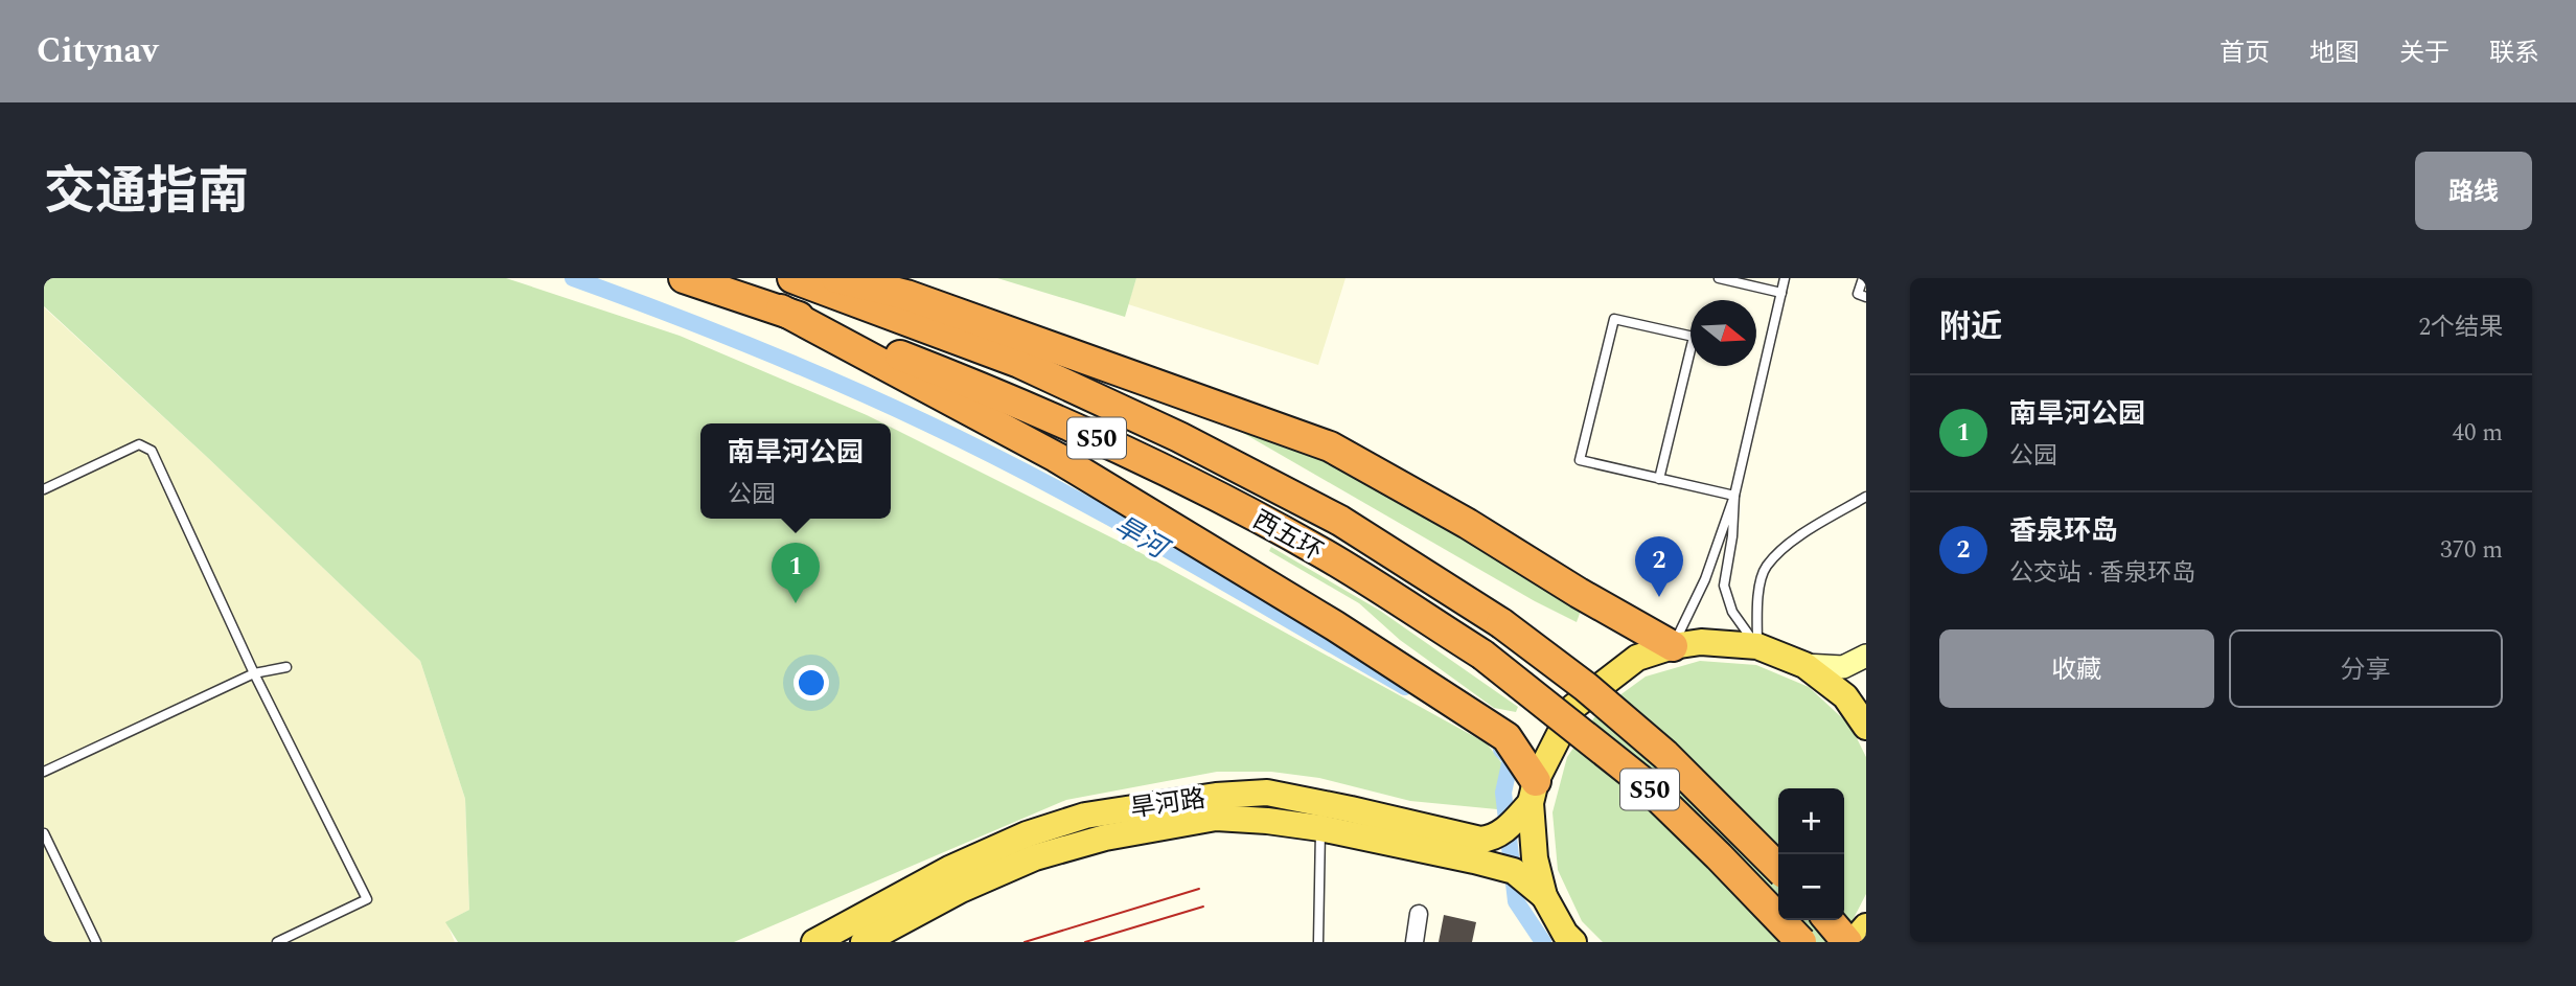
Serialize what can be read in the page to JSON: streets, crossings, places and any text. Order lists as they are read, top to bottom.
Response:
{
  "streets": {
    "highway": ["S50", "西五环"],
    "main road": ["旱河路"]
  },
  "water": ["旱河"],
  "north": "right",
  "page": {
    "header": "Citynav",
    "nav": [
      "首页",
      "地图",
      "关于",
      "联系"
    ],
    "title": "交通指南",
    "buttons": [
      "路线",
      ["收藏", "分享"]
    ],
    "heading": ["附近", "2个结果"],
    "list": [
      {
        "mark": "1",
        "name": "南旱河公园",
        "note": "公园",
        "value": "40 m"
      },
      {
        "mark": "2",
        "name": "香泉环岛",
        "note": "公交站 · 香泉环岛",
        "value": "370 m"
      }
    ],
    "popup": ["南旱河公园", "公园"],
    "pins": ["2", "1"],
    "map_buttons": ["+", "−"]
  }
}
